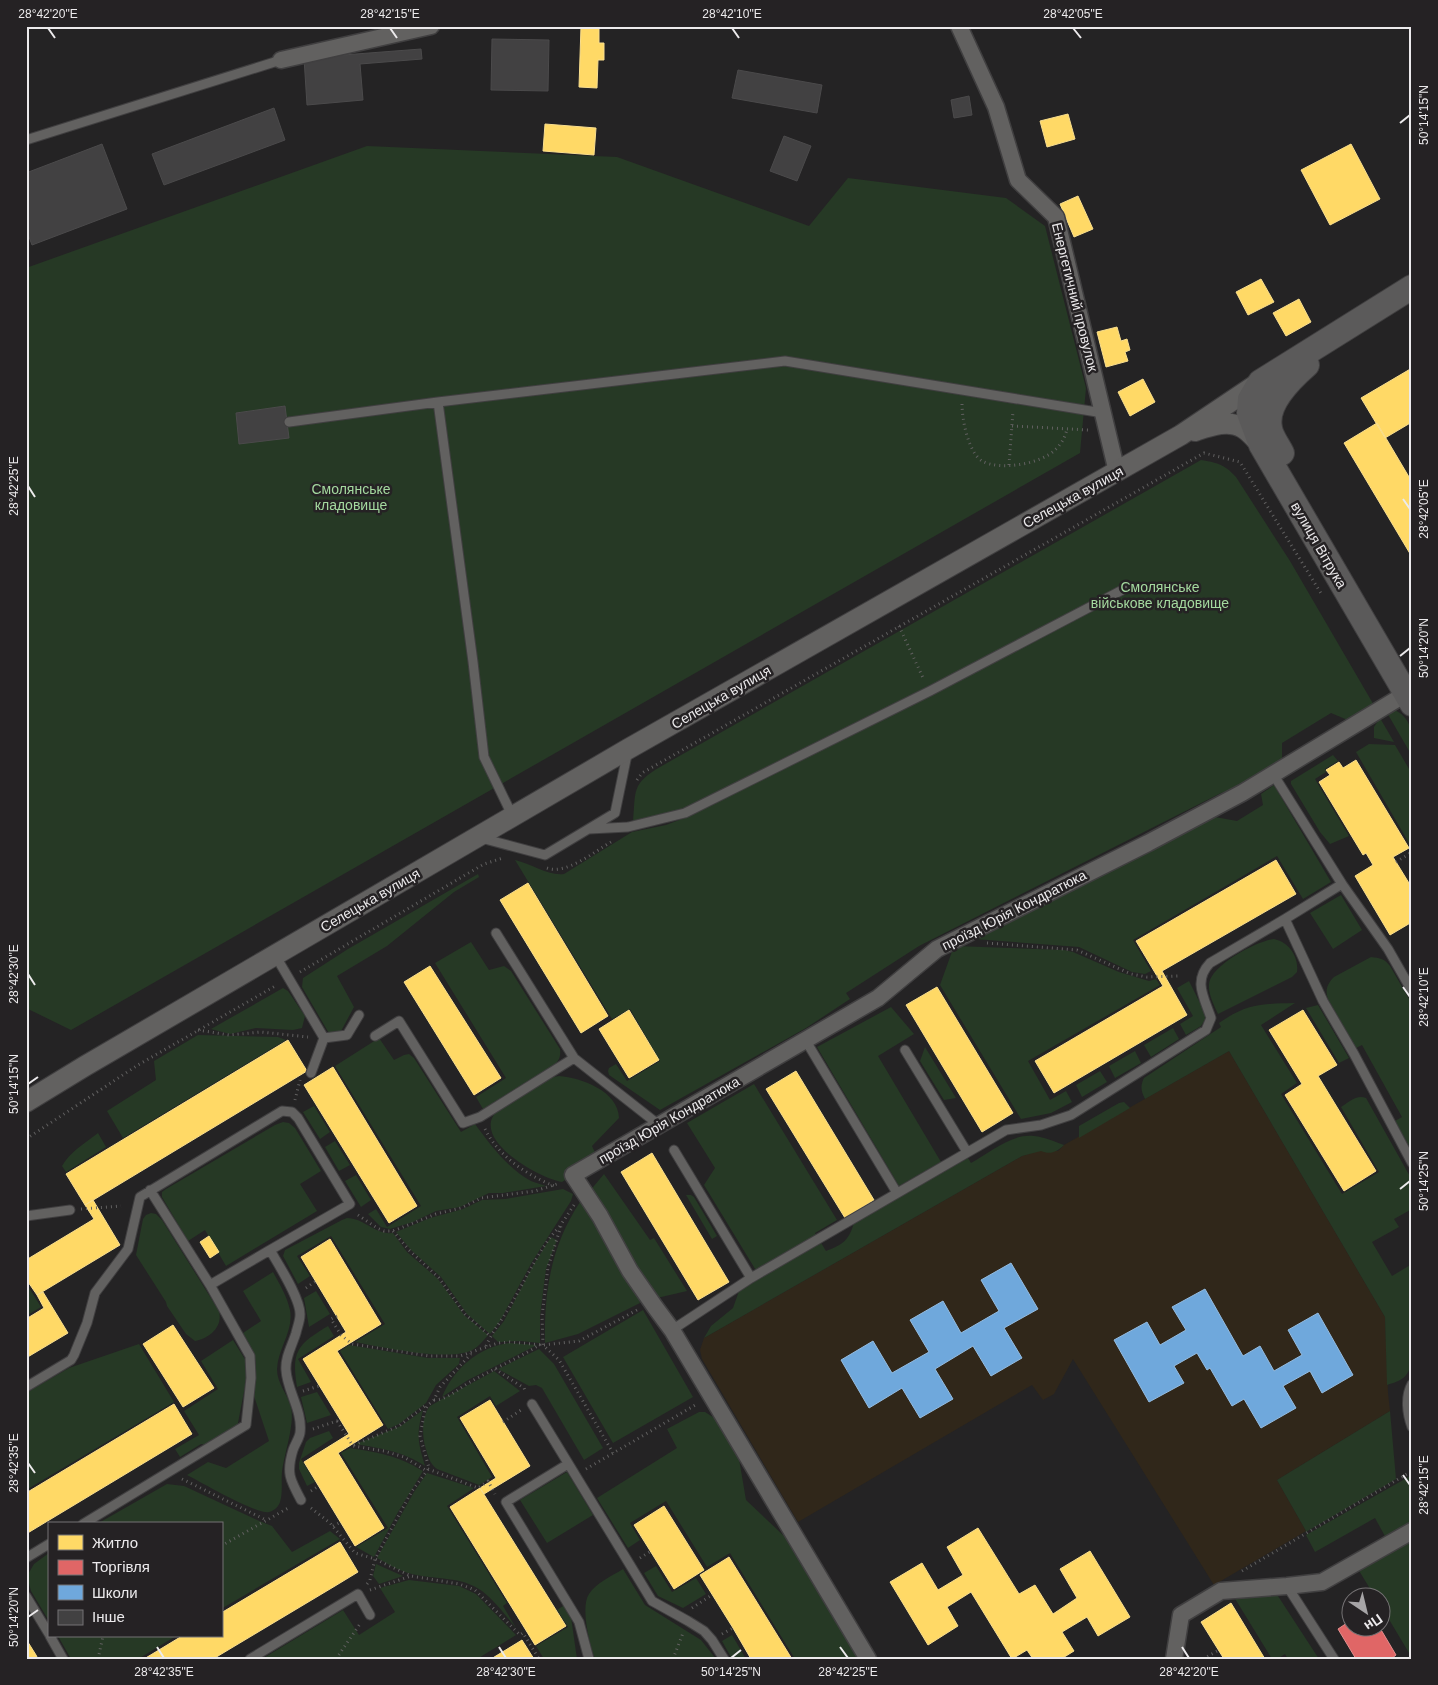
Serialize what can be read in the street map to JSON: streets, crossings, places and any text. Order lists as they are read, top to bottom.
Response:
{
  "streets": {
    "main road": ["Селецька вулиця", "вулиця Вітрука"],
    "street": ["Енергетичний провулок", "проїзд Юрія Кондратюка"]
  },
  "crossings": [
    ["Енергетичний провулок", "Селецька вулиця"],
    ["Селецька вулиця", "вулиця Вітрука"],
    ["вулиця Вітрука", "проїзд Юрія Кондратюка"]
  ],
  "parks": ["Смолянське кладовище", "Смолянське військове кладовище"],
  "legend": [
    "Житло",
    "Торгівля",
    "Школи",
    "Інше"
  ],
  "north": "bottom right",
  "coordinates": [
    "28°42'20\"E",
    "28°42'15\"E",
    "28°42'10\"E",
    "28°42'05\"E",
    "50°14'15\"N",
    "28°42'25\"E",
    "50°14'20\"N",
    "28°42'30\"E",
    "50°14'25\"N",
    "28°42'35\"E"
  ]
}
